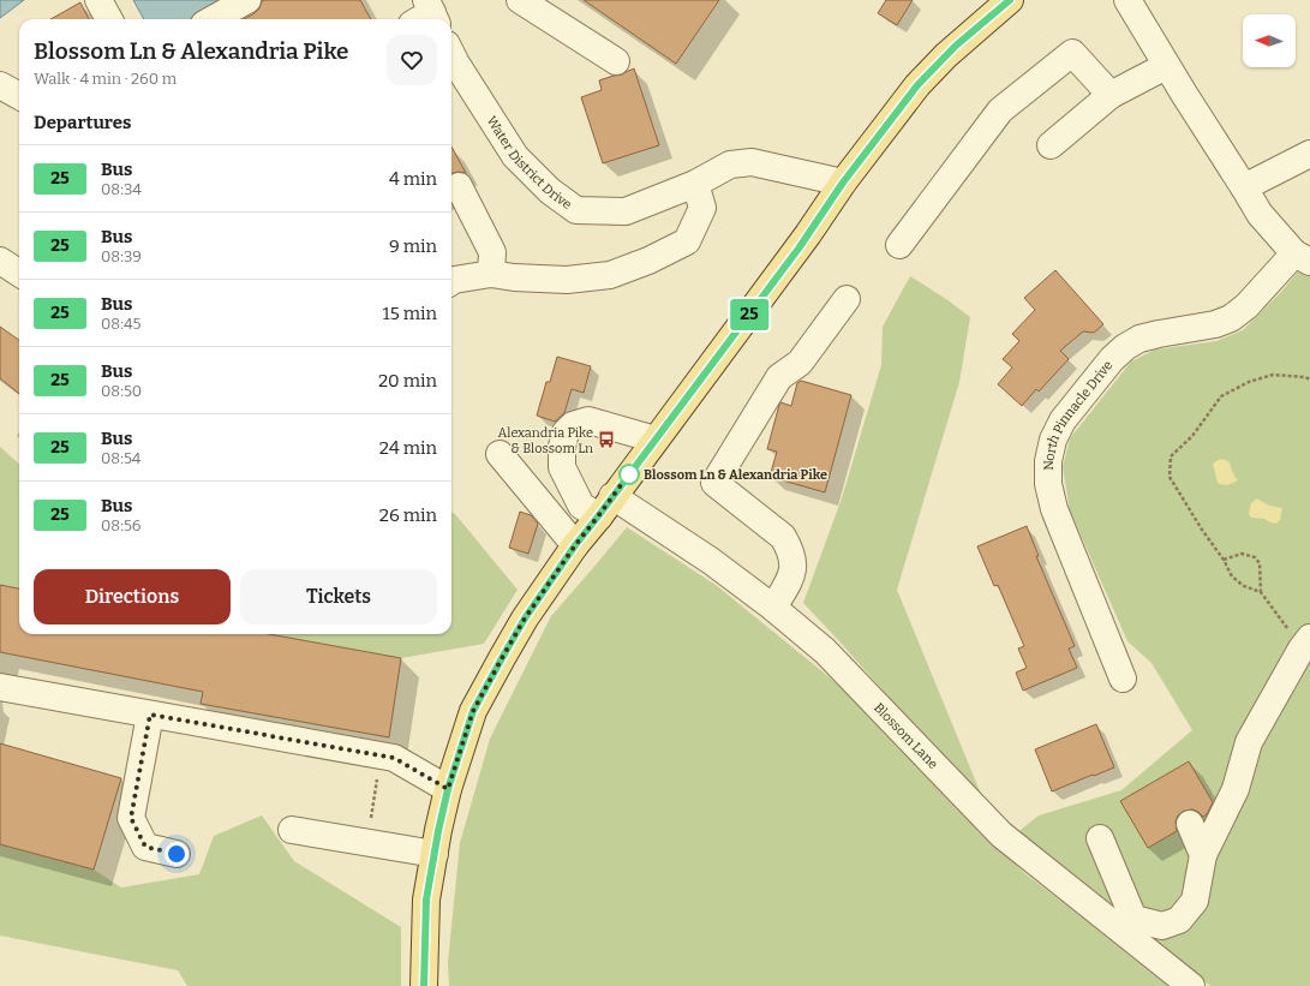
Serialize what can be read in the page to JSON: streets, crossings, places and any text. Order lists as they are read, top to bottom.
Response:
{
  "streets": {
    "street": ["Water District Drive", "North Pinnacle Drive", "Blossom Lane"]
  },
  "places": {
    "bus stop": ["Alexandria Pike & Blossom Ln"],
    "other": ["Blossom Ln & Alexandria Pike"]
  },
  "lines": ["bus line 25"],
  "north": "left",
  "page": {
    "on_map": "25",
    "heading": [
      ["Blossom Ln & Alexandria Pike", "Walk · 4 min · 260 m"],
      "Departures"
    ],
    "list": [
      {
        "mark": "25",
        "name": "Bus",
        "note": "08:34",
        "value": "4 min"
      },
      {
        "mark": "25",
        "name": "Bus",
        "note": "08:39",
        "value": "9 min"
      },
      {
        "mark": "25",
        "name": "Bus",
        "note": "08:45",
        "value": "15 min"
      },
      {
        "mark": "25",
        "name": "Bus",
        "note": "08:50",
        "value": "20 min"
      },
      {
        "mark": "25",
        "name": "Bus",
        "note": "08:54",
        "value": "24 min"
      },
      {
        "mark": "25",
        "name": "Bus",
        "note": "08:56",
        "value": "26 min"
      }
    ],
    "buttons": ["Directions", "Tickets"]
  }
}
